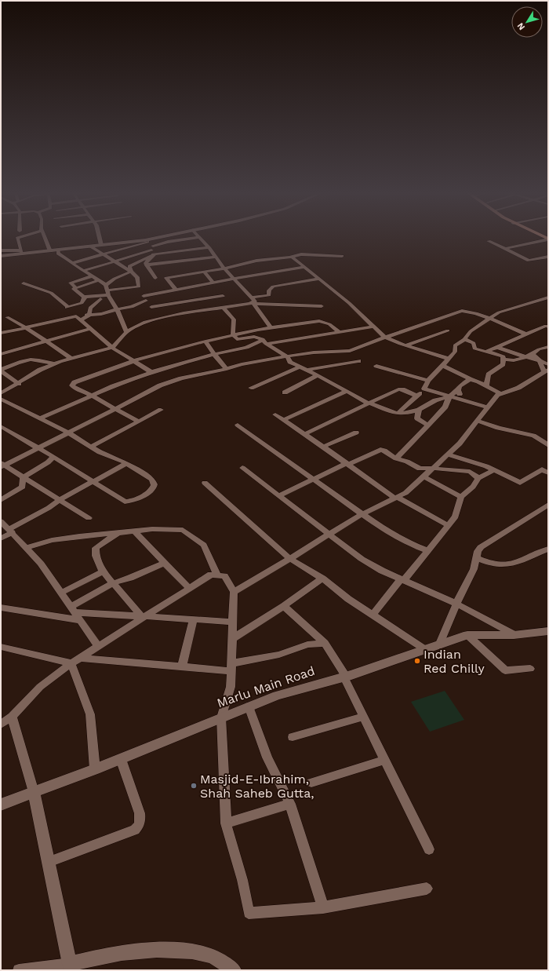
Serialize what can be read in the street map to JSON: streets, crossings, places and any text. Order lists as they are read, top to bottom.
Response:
{
  "streets": {
    "street": ["Marlu Main Road"]
  },
  "places": ["Indian Red Chilly", "Masjid-E-Ibrahim, Shah Saheb Gutta,"],
  "north": "bottom left"
}
